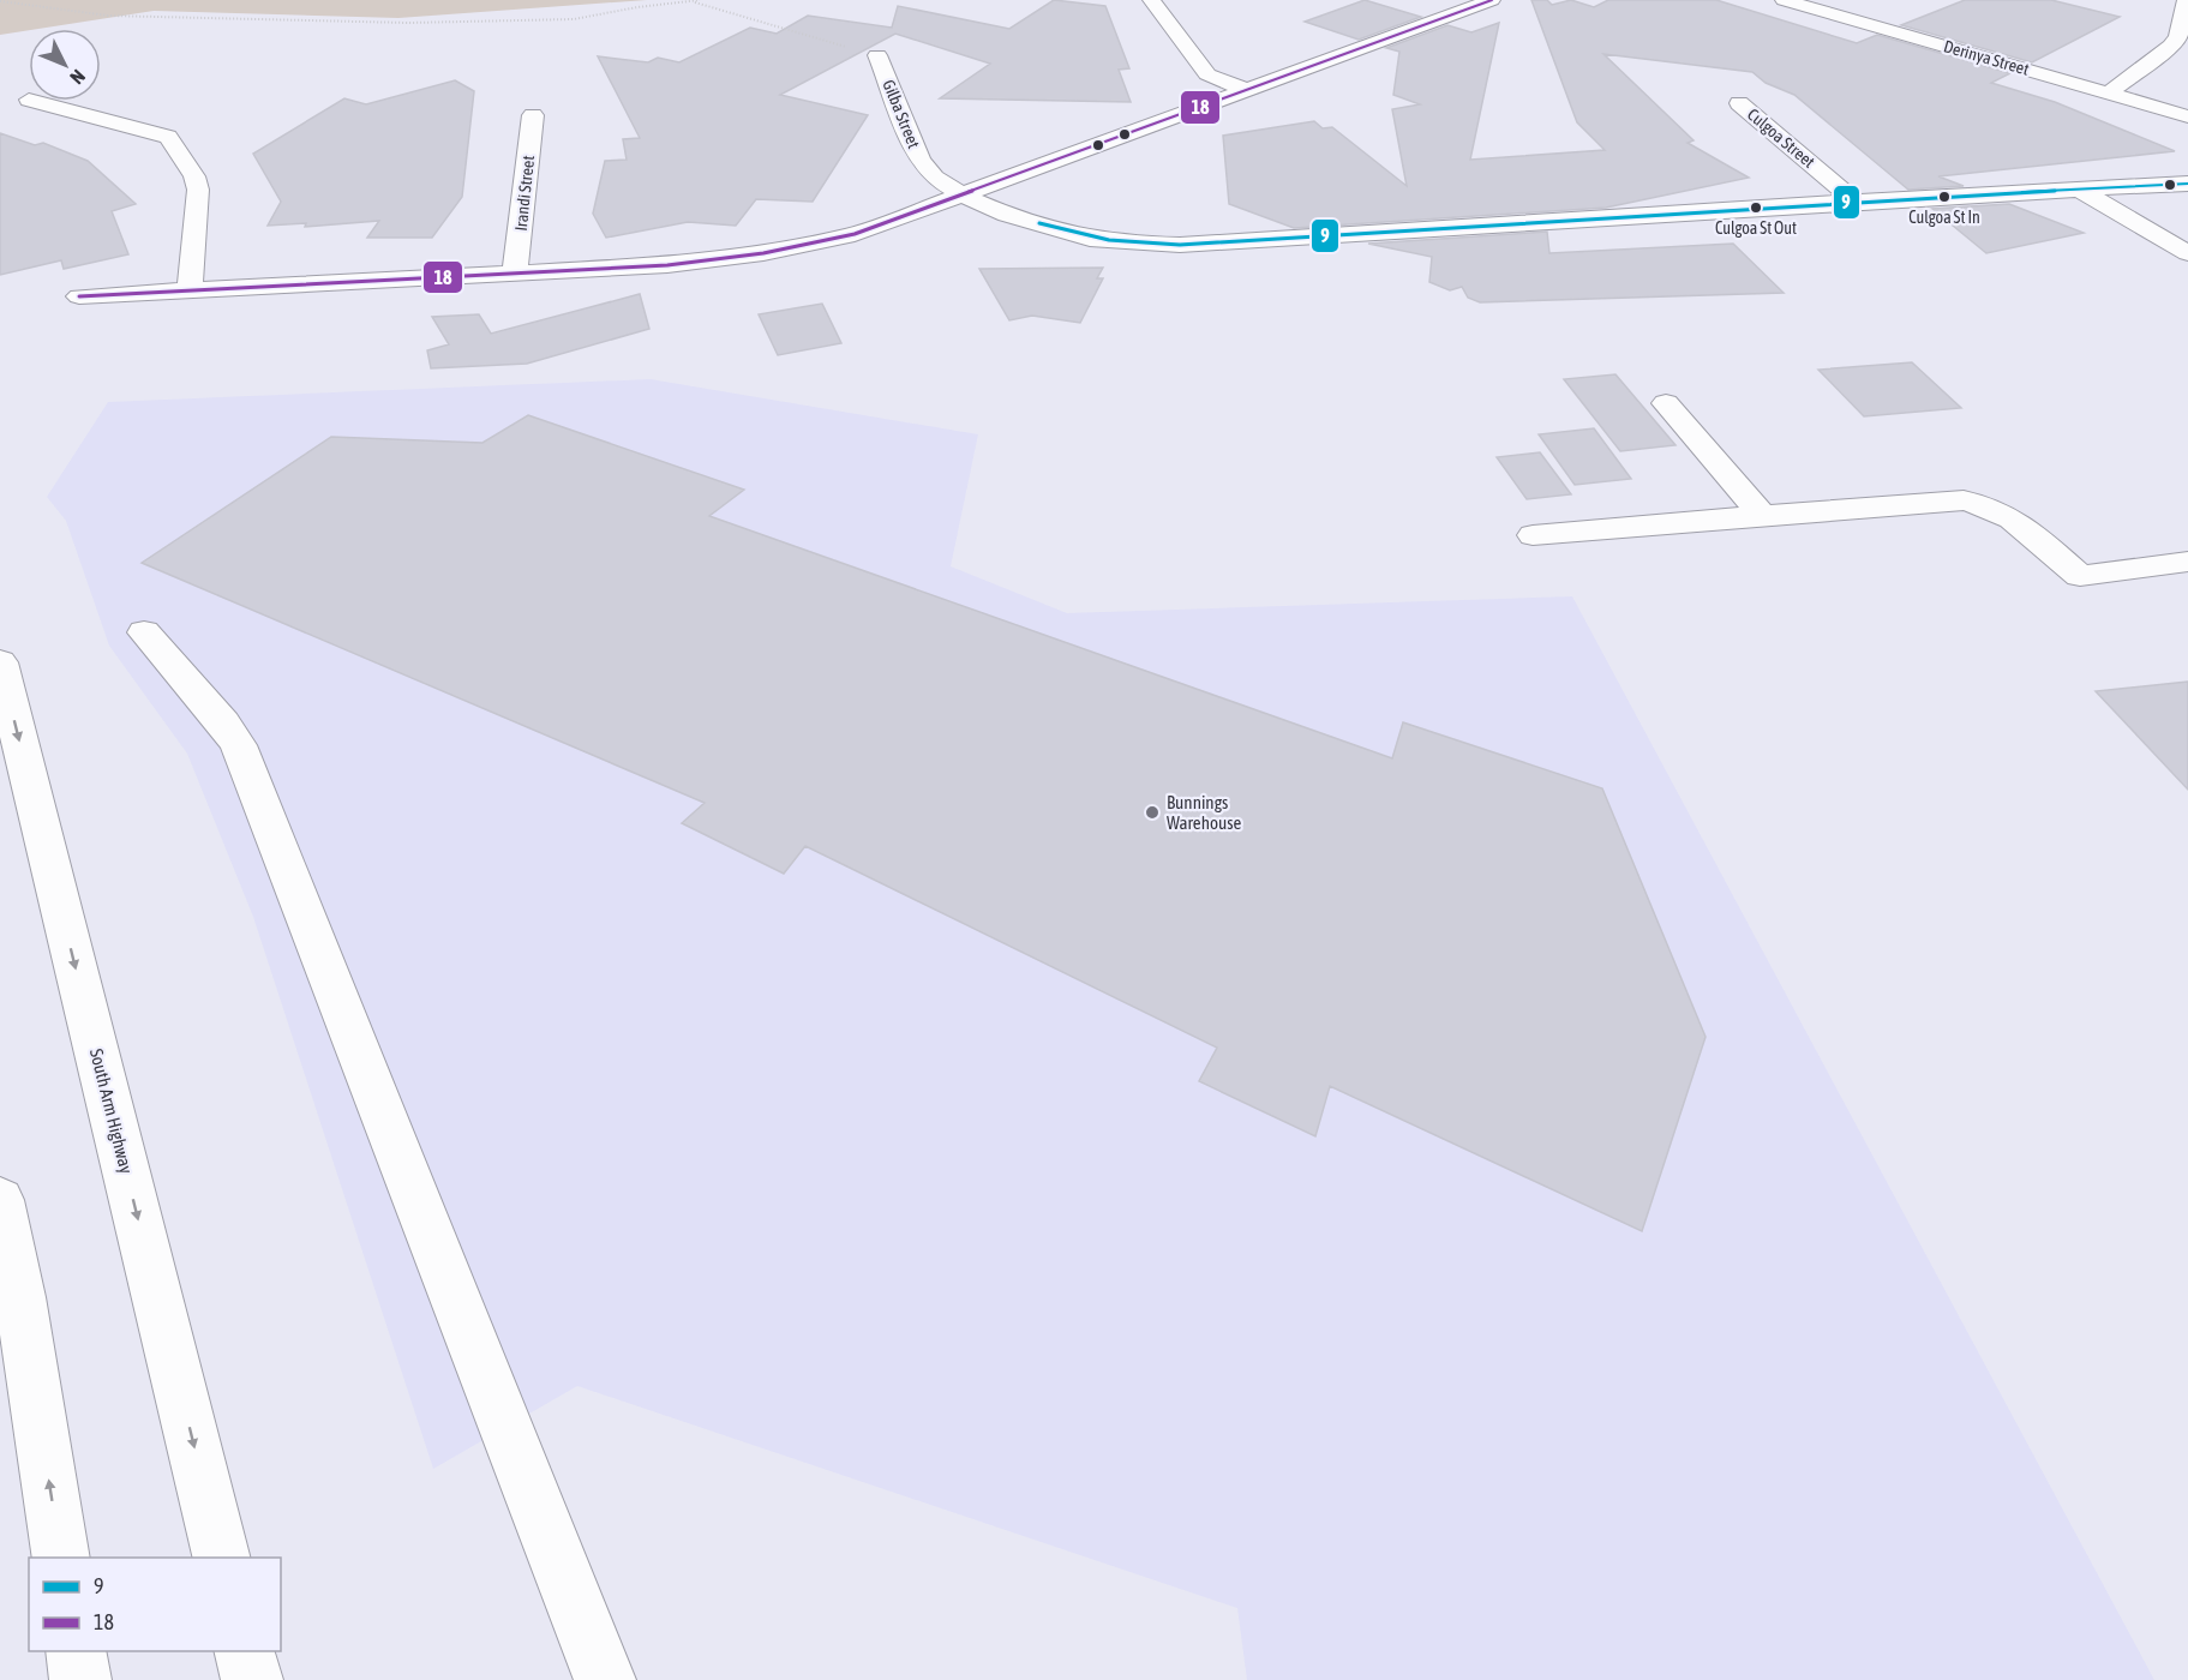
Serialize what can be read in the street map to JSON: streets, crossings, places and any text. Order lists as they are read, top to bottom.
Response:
{
  "streets": {
    "street": [
      "Derinya Street",
      "Gilba Street",
      "Culgoa Street",
      "Irandi Street",
      "South Arm Highway"
    ]
  },
  "places": ["Culgoa St In", "Culgoa St Out", "Bunnings Warehouse"],
  "lines": ["transit line 18", "transit line 9"],
  "legend": ["9", "18"],
  "north": "bottom right"
}
